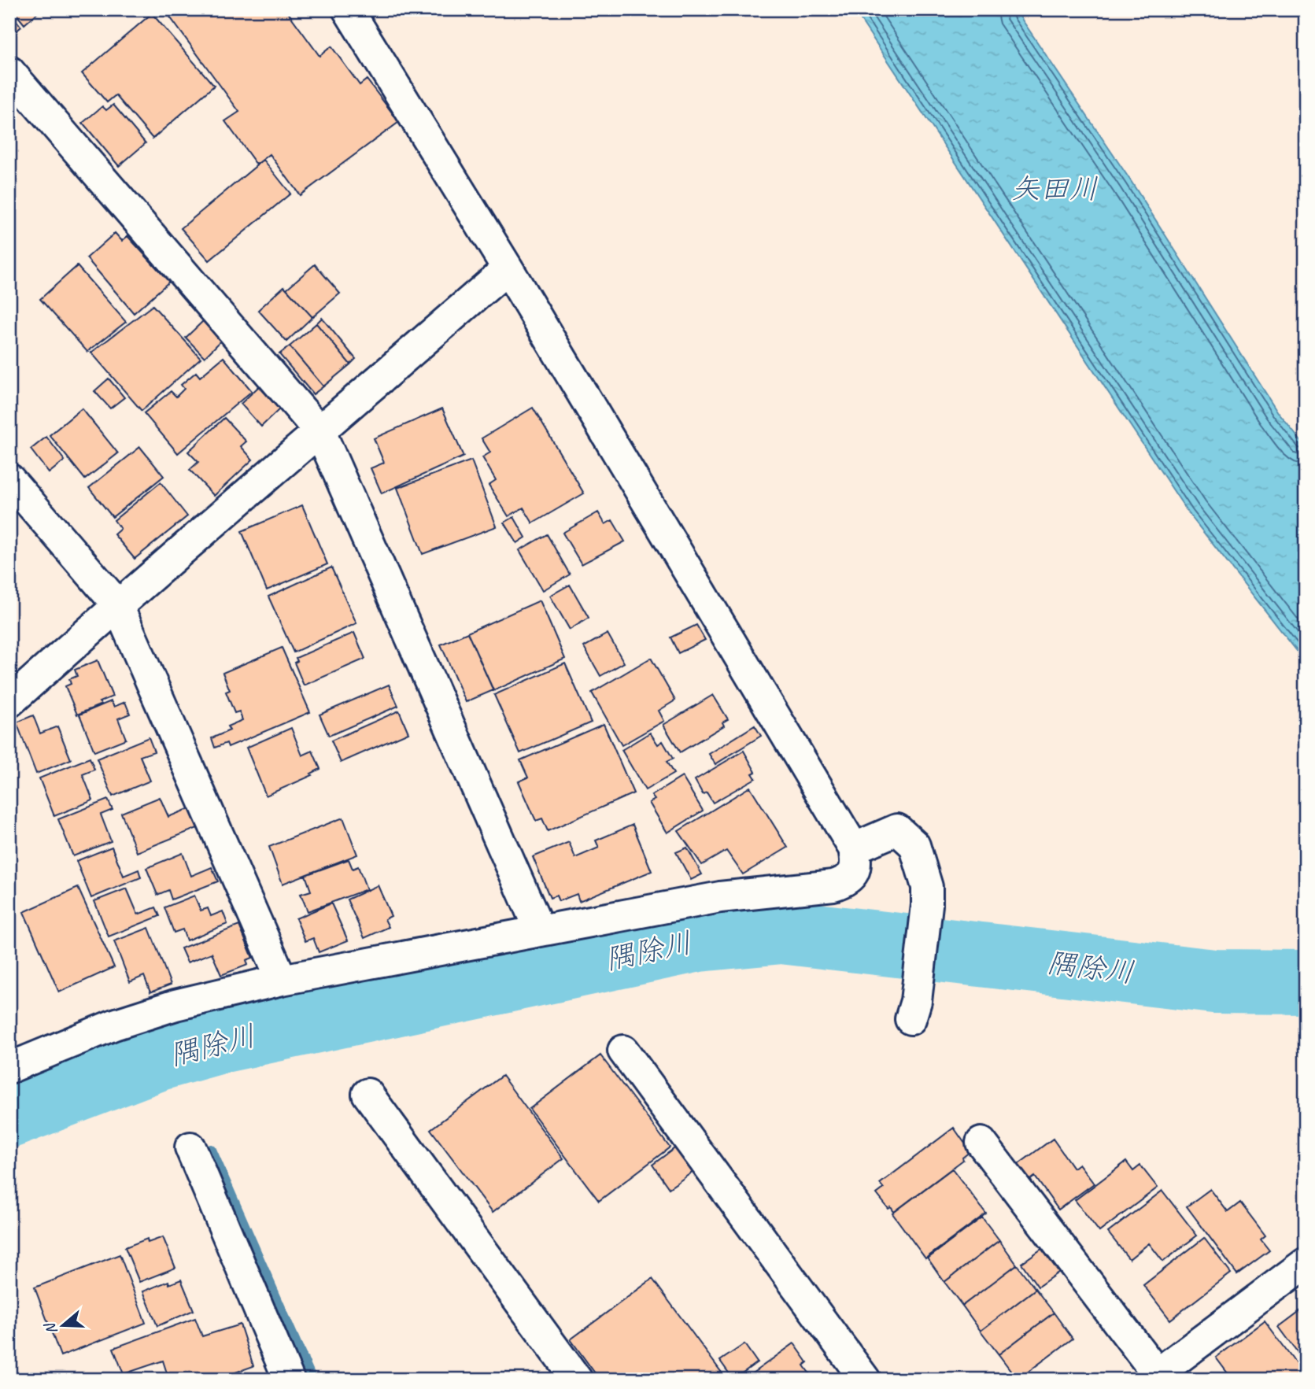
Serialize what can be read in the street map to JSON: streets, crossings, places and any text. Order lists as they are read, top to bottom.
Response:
{
  "water": ["矢田川", "隅除川"],
  "north": "left"
}
